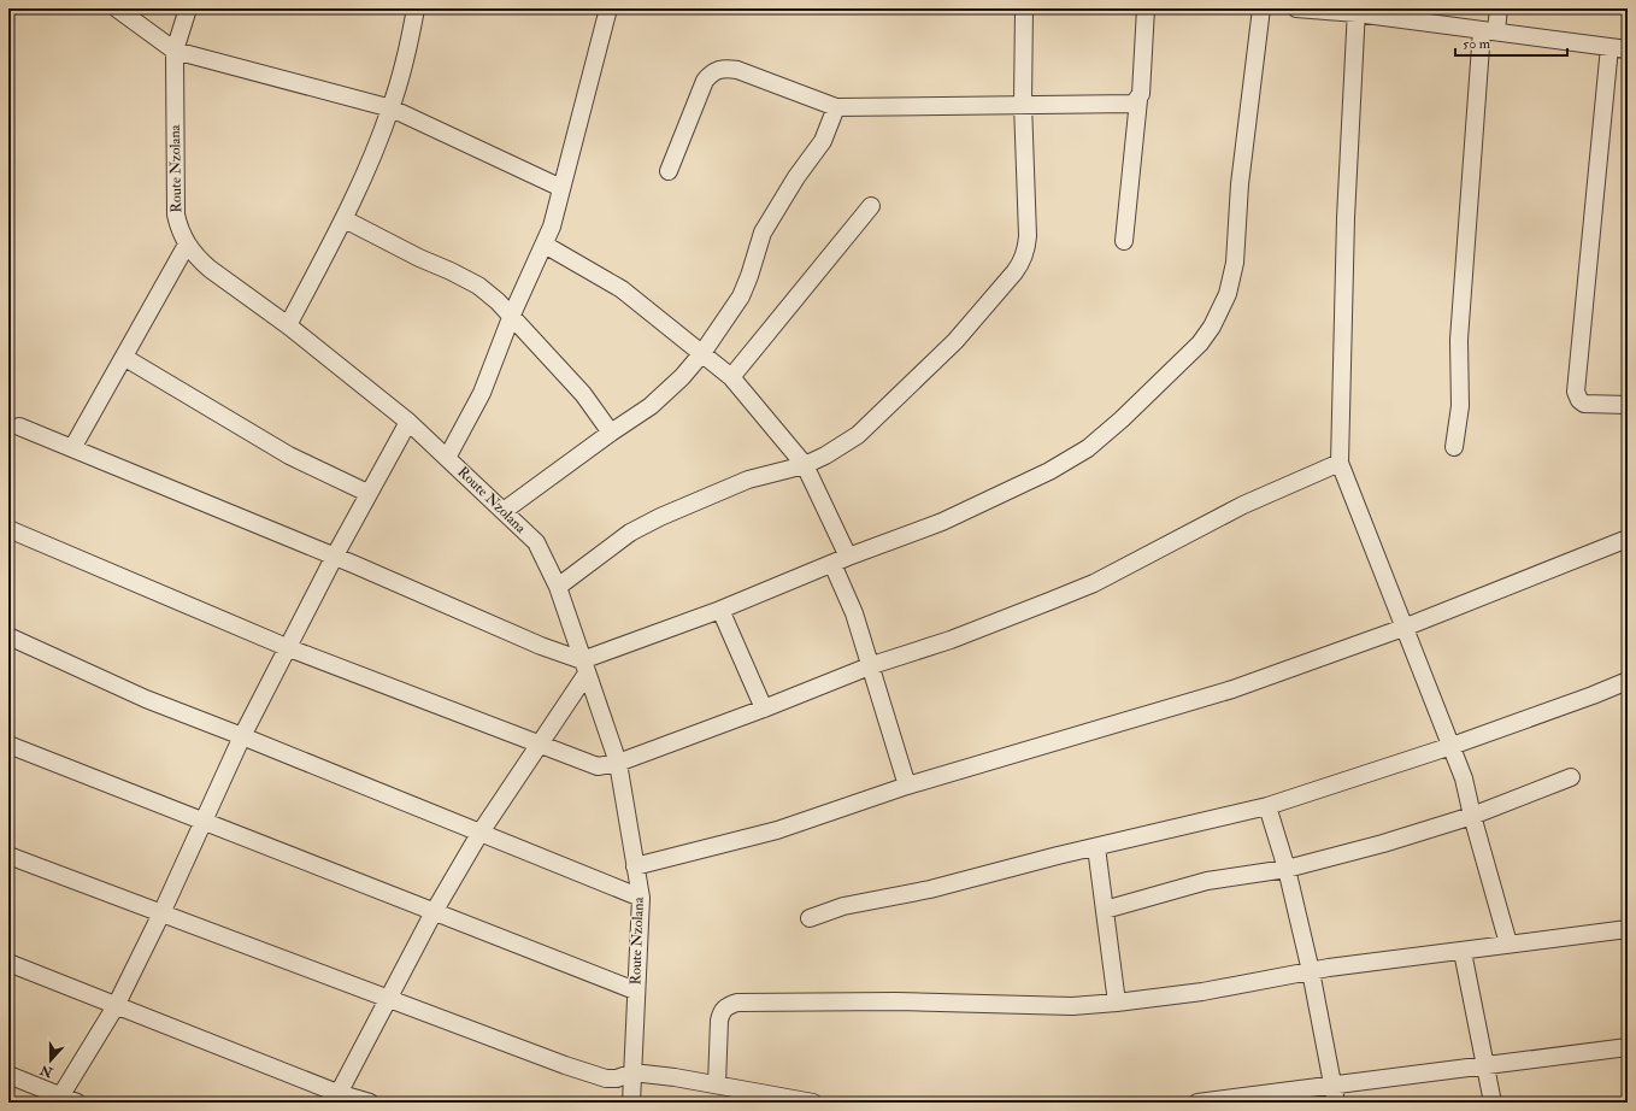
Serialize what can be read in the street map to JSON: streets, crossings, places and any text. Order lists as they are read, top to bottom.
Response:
{
  "streets": {
    "street": ["Route Nzolana"]
  },
  "scale_bar": "50 m",
  "north": "bottom"
}
